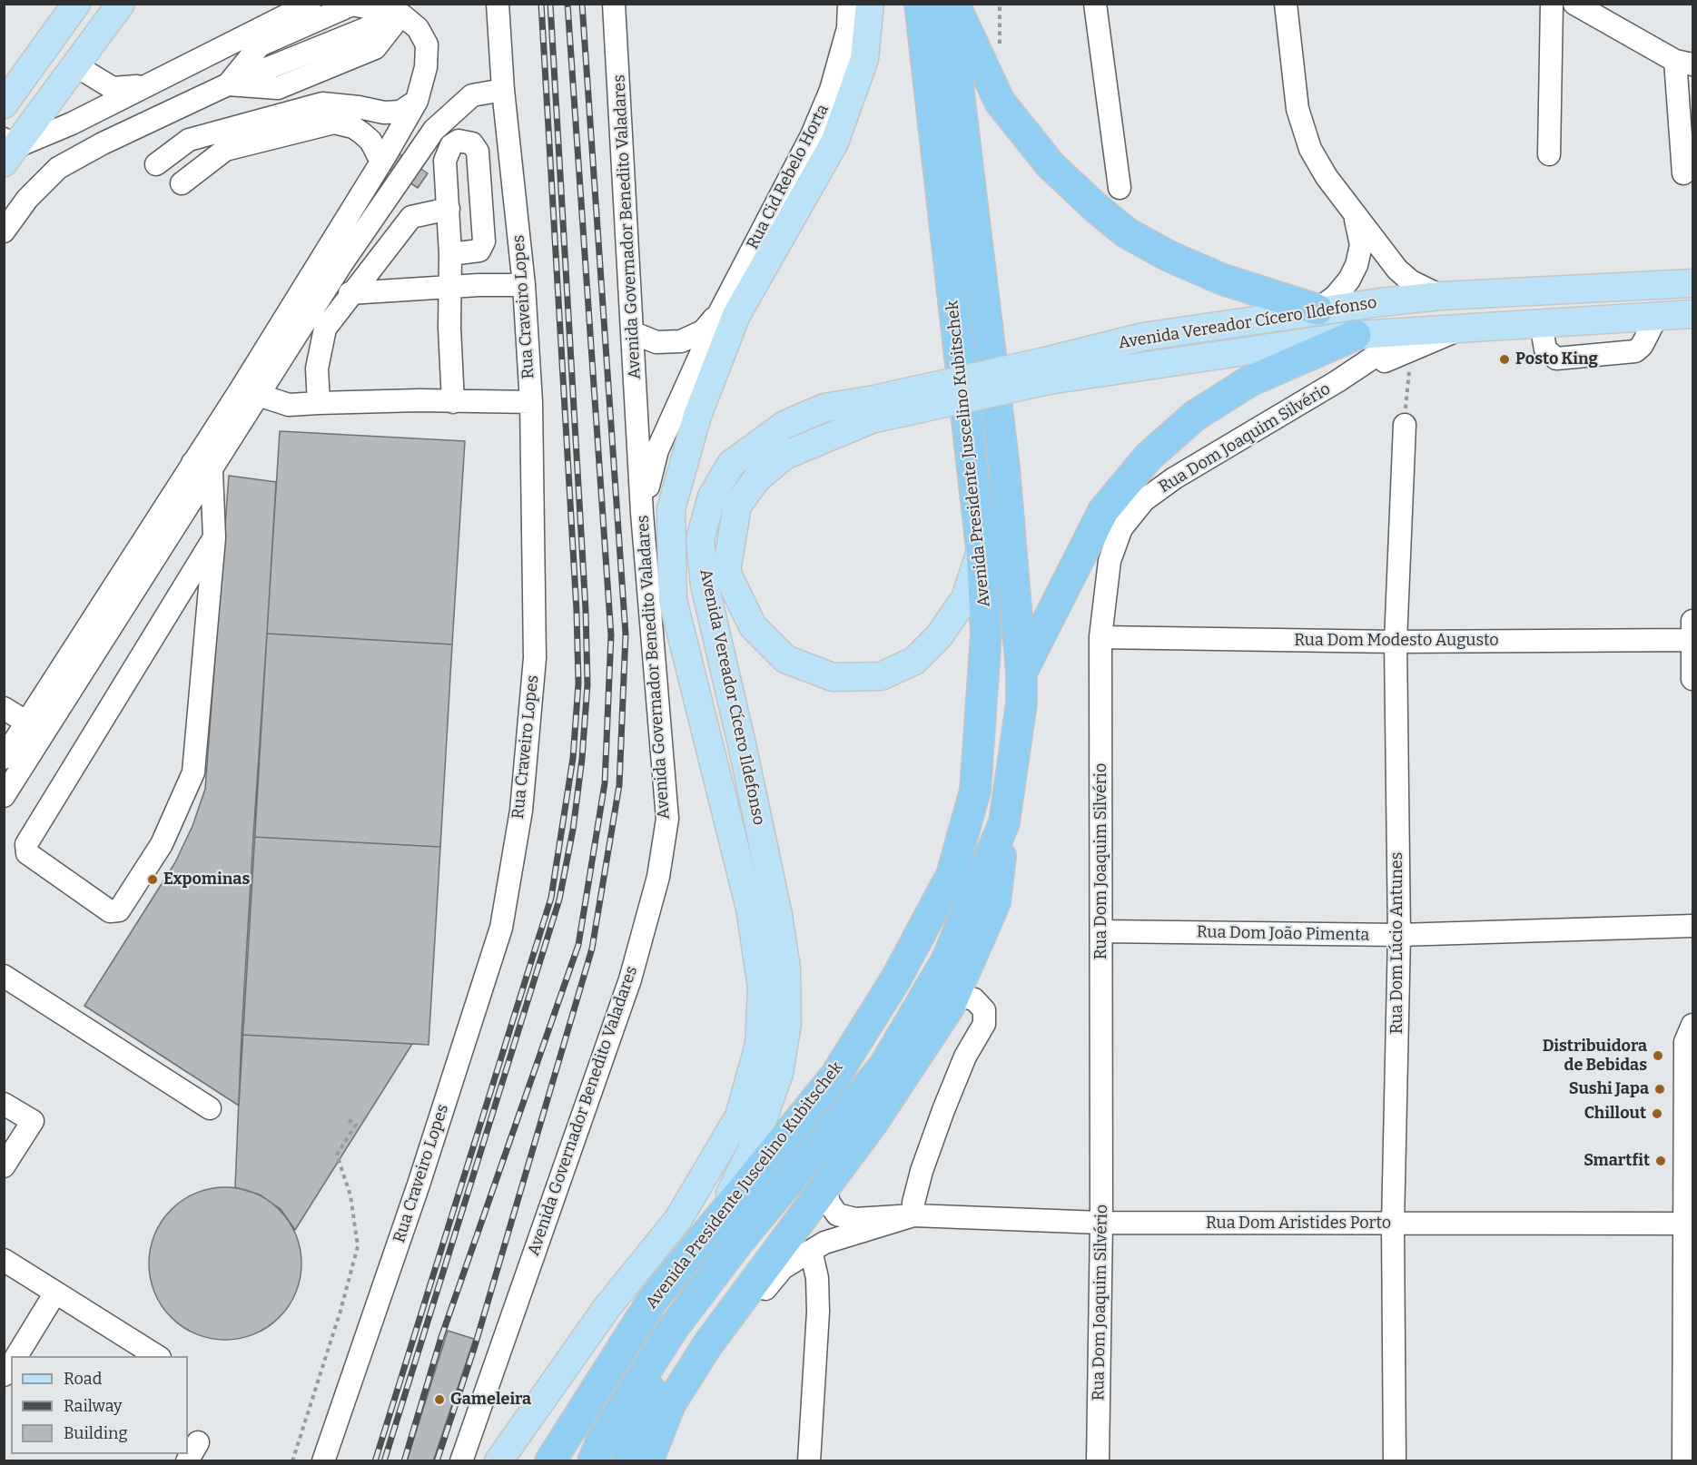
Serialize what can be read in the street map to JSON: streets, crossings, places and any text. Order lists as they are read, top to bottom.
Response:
{
  "streets": {
    "highway": ["Avenida Presidente Juscelino Kubitschek"],
    "main road": ["Avenida Vereador Cícero Ildefonso"],
    "street": [
      "Rua Cid Rebelo Horta",
      "Avenida Governador Benedito Valadares",
      "Rua Craveiro Lopes",
      "Rua Dom Joaquim Silvério",
      "Rua Dom Modesto Augusto",
      "Rua Dom João Pimenta",
      "Rua Dom Lúcio Antunes",
      "Rua Dom Aristides Porto"
    ]
  },
  "crossings": [
    ["Rua Cid Rebelo Horta", "Avenida Governador Benedito Valadares"],
    ["Avenida Vereador Cícero Ildefonso", "Rua Dom Joaquim Silvério"],
    ["Avenida Vereador Cícero Ildefonso", "Avenida Presidente Juscelino Kubitschek"],
    ["Rua Dom Joaquim Silvério", "Rua Dom Modesto Augusto"],
    ["Rua Dom Joaquim Silvério", "Rua Dom João Pimenta"],
    ["Rua Dom Joaquim Silvério", "Rua Dom Aristides Porto"],
    ["Rua Dom Modesto Augusto", "Rua Dom Lúcio Antunes"],
    ["Rua Dom João Pimenta", "Rua Dom Lúcio Antunes"],
    ["Rua Dom Lúcio Antunes", "Rua Dom Aristides Porto"]
  ],
  "places": [
    "Posto King",
    "Expominas",
    "Distribuidora de Bebidas",
    "Sushi Japa",
    "Chillout",
    "Smartfit",
    "Gameleira"
  ],
  "legend": ["Road", "Railway", "Building"]
}
